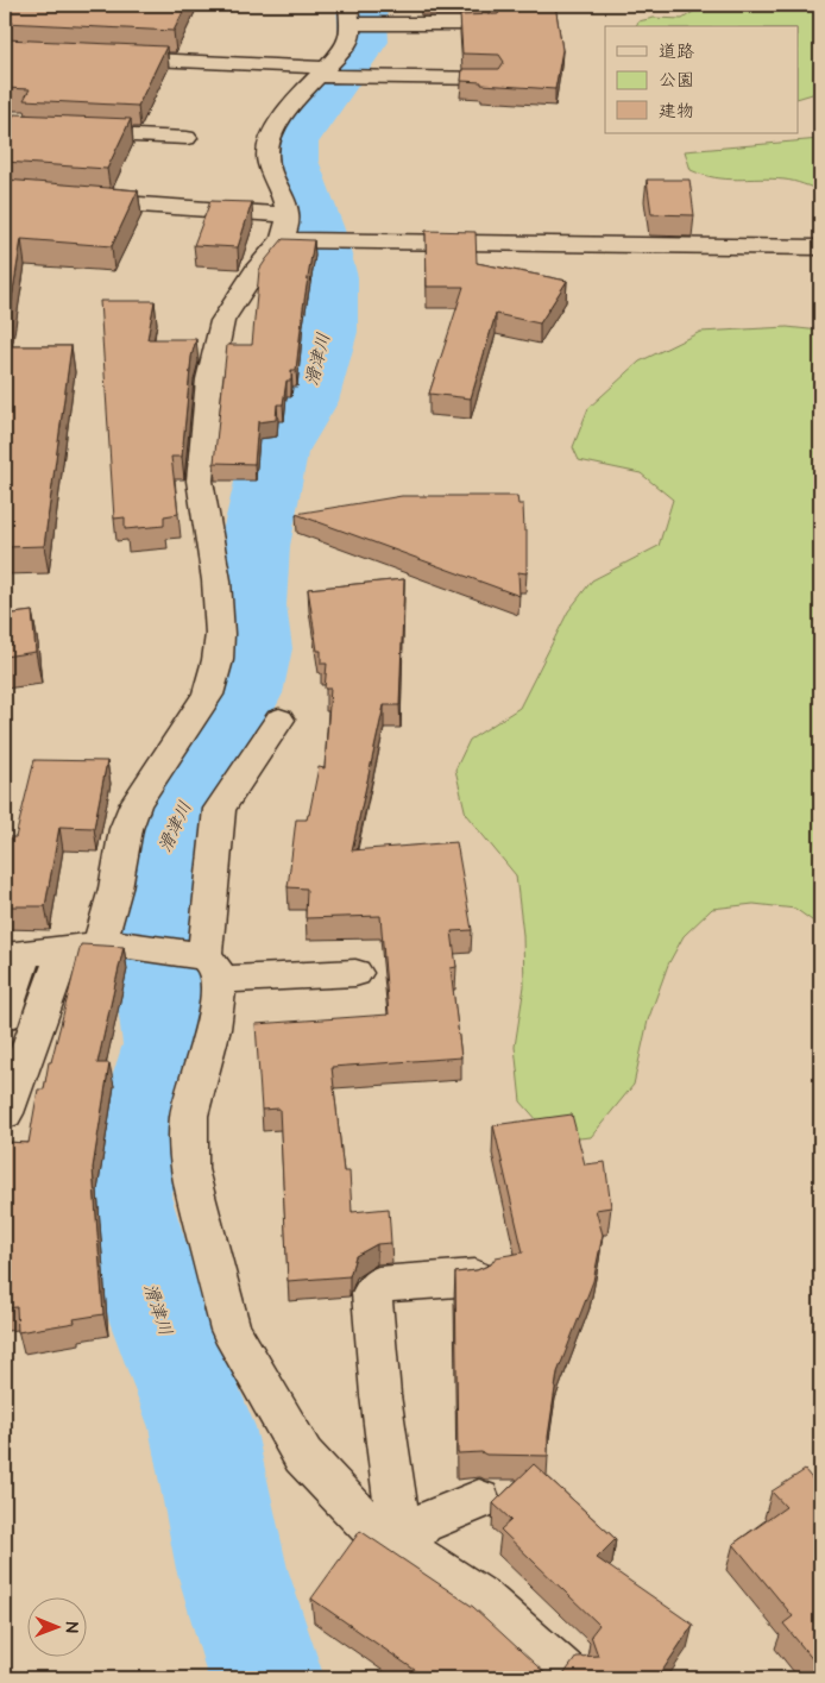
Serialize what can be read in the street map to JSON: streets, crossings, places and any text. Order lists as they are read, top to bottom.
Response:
{
  "water": ["滑津川"],
  "legend": ["道路", "公園", "建物"],
  "north": "right"
}
